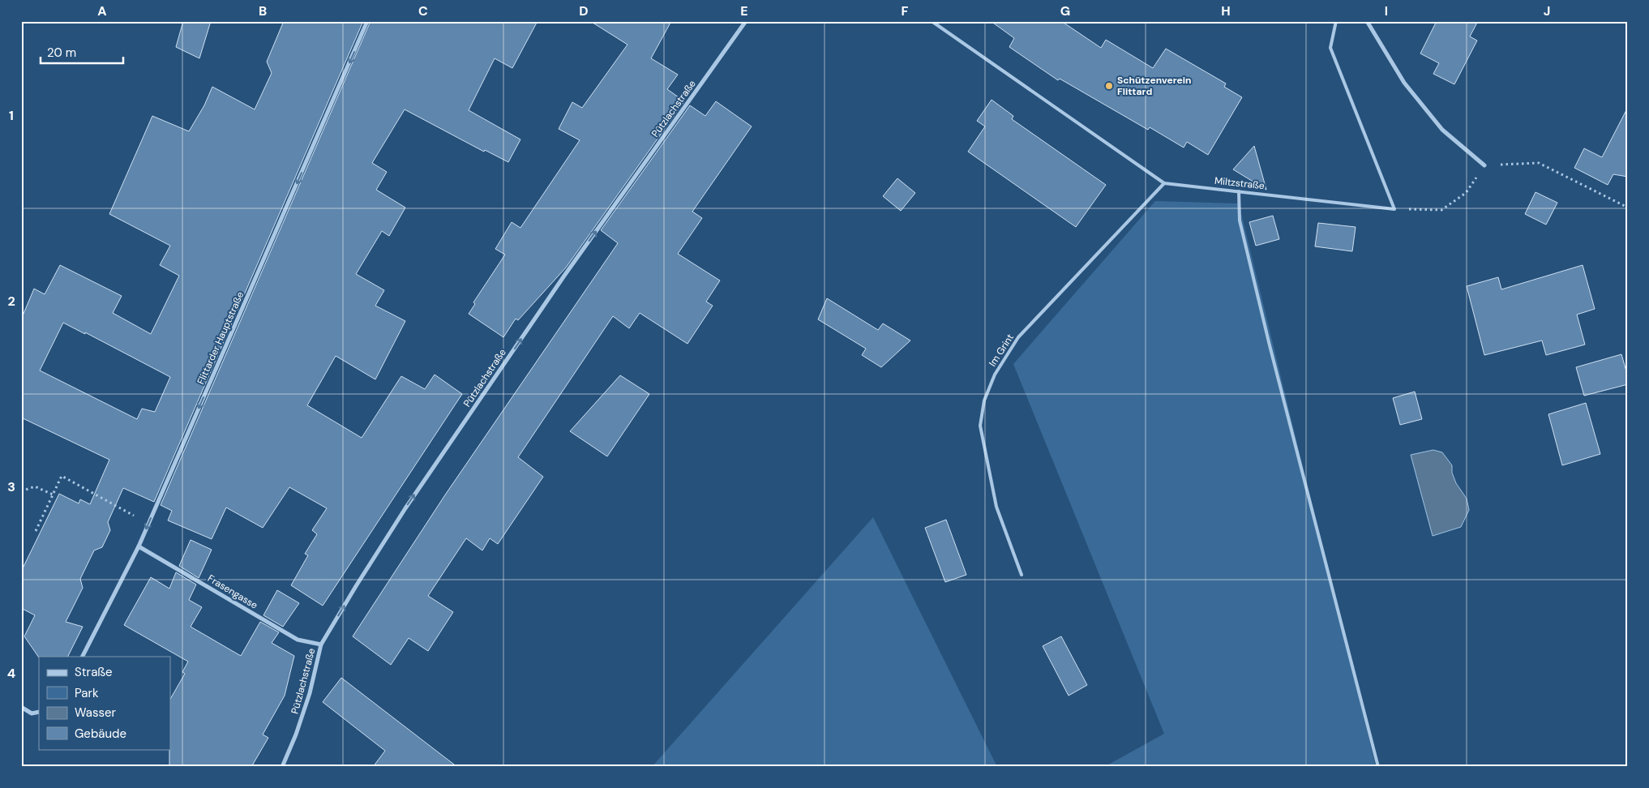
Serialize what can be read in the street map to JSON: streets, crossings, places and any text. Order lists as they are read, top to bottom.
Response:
{
  "streets": {
    "street": ["Pützlachstraße", "Flittarder Hauptstraße", "Frasengasse"],
    "lane": ["Miltzstraße", "Im Grint"]
  },
  "crossings": [
    ["Pützlachstraße", "Frasengasse"],
    ["Miltzstraße", "Im Grint"],
    ["Flittarder Hauptstraße", "Frasengasse"]
  ],
  "one_way": ["Pützlachstraße", "Flittarder Hauptstraße"],
  "places": ["Schützenverein Flittard"],
  "legend": [
    "Straße",
    "Park",
    "Wasser",
    "Gebäude"
  ],
  "scale_bar": "20 m",
  "grid": {
    "columns": [
      "A",
      "B",
      "C",
      "D",
      "E",
      "F",
      "G",
      "H",
      "I",
      "J"
    ],
    "rows": [
      "1",
      "2",
      "3",
      "4"
    ]
  }
}
